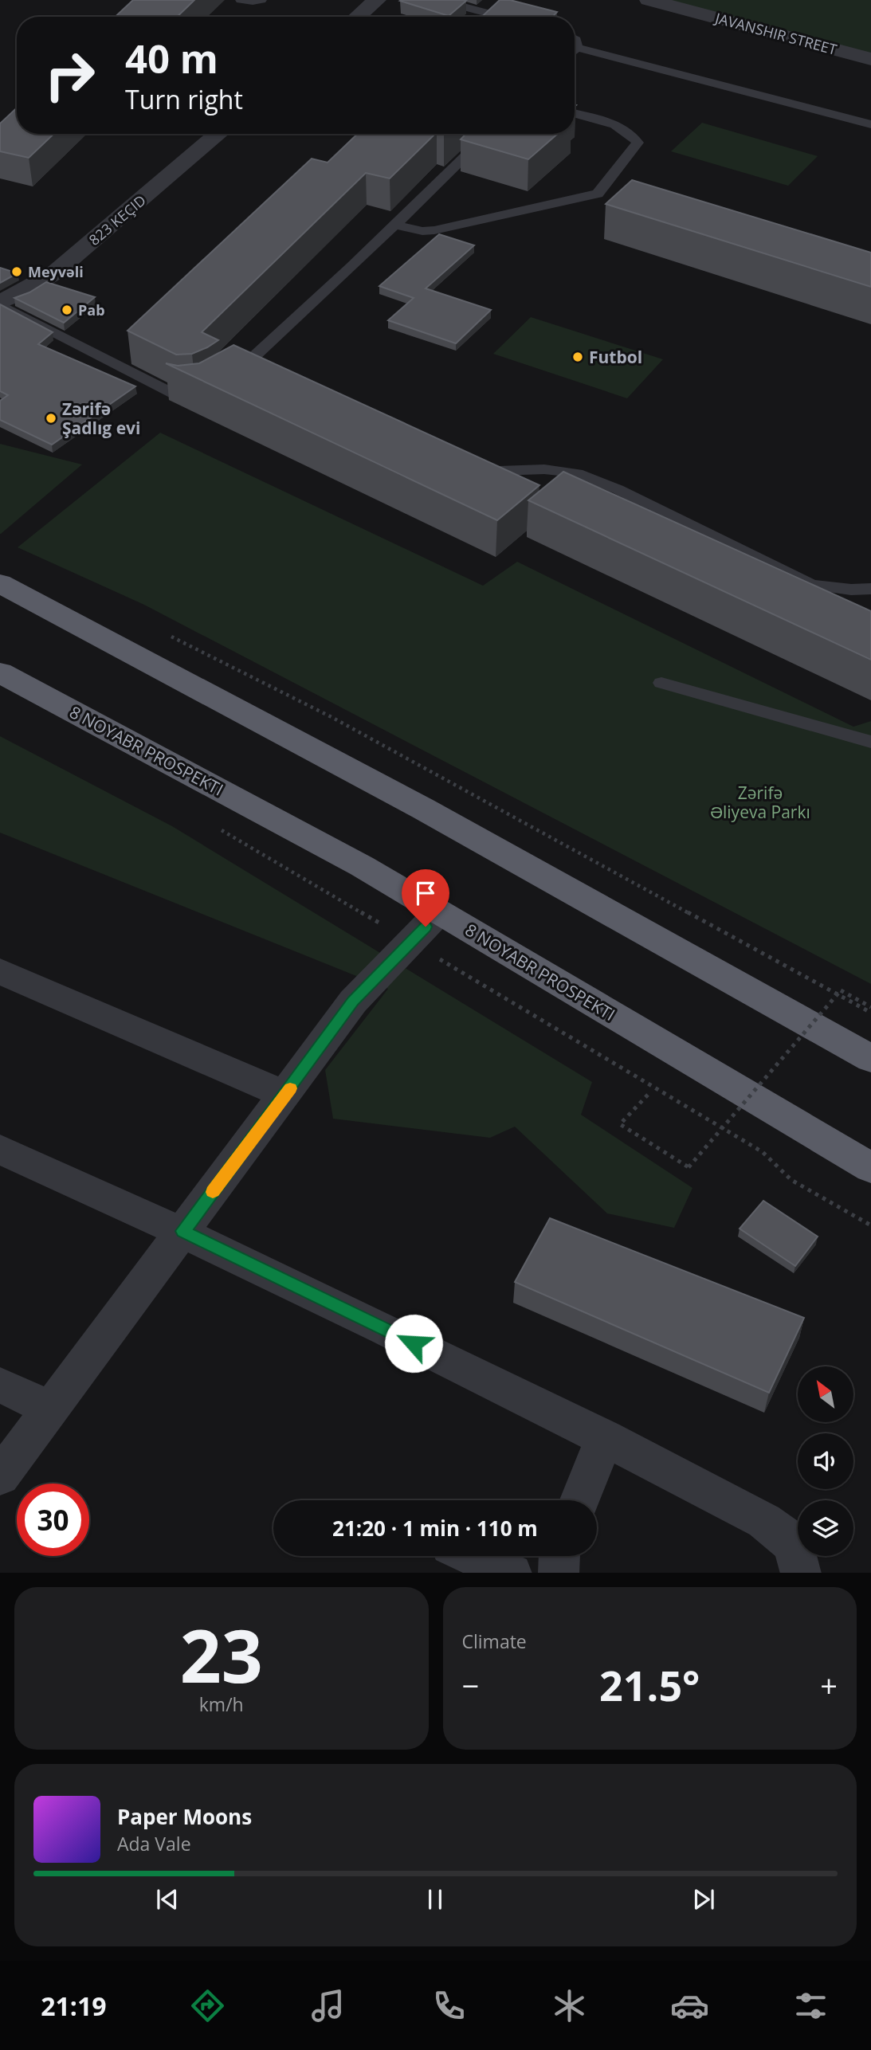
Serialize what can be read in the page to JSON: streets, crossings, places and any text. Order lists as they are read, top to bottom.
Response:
{
  "streets": {
    "highway": ["8 NOYABR PROSPEKTI"],
    "street": ["JAVANSHIR STREET", "823 KEÇID"]
  },
  "parks": ["Zərifə Əliyeva Parkı"],
  "places": [
    "Meyvəli",
    "Pab",
    "Futbol",
    "Zərifə Şadlıg evi"
  ],
  "north": "top left",
  "page": {
    "turn": ["40 m", "Turn right"],
    "limit": "30",
    "trip": "21:20 · 1 min · 110 m",
    "tile": [
      ["23", "km/h"],
      "Climate"
    ],
    "heat": ["−", "21.5°", "+"],
    "song": ["Paper Moons", "Ada Vale"],
    "tabs": "21:19"
  }
}
